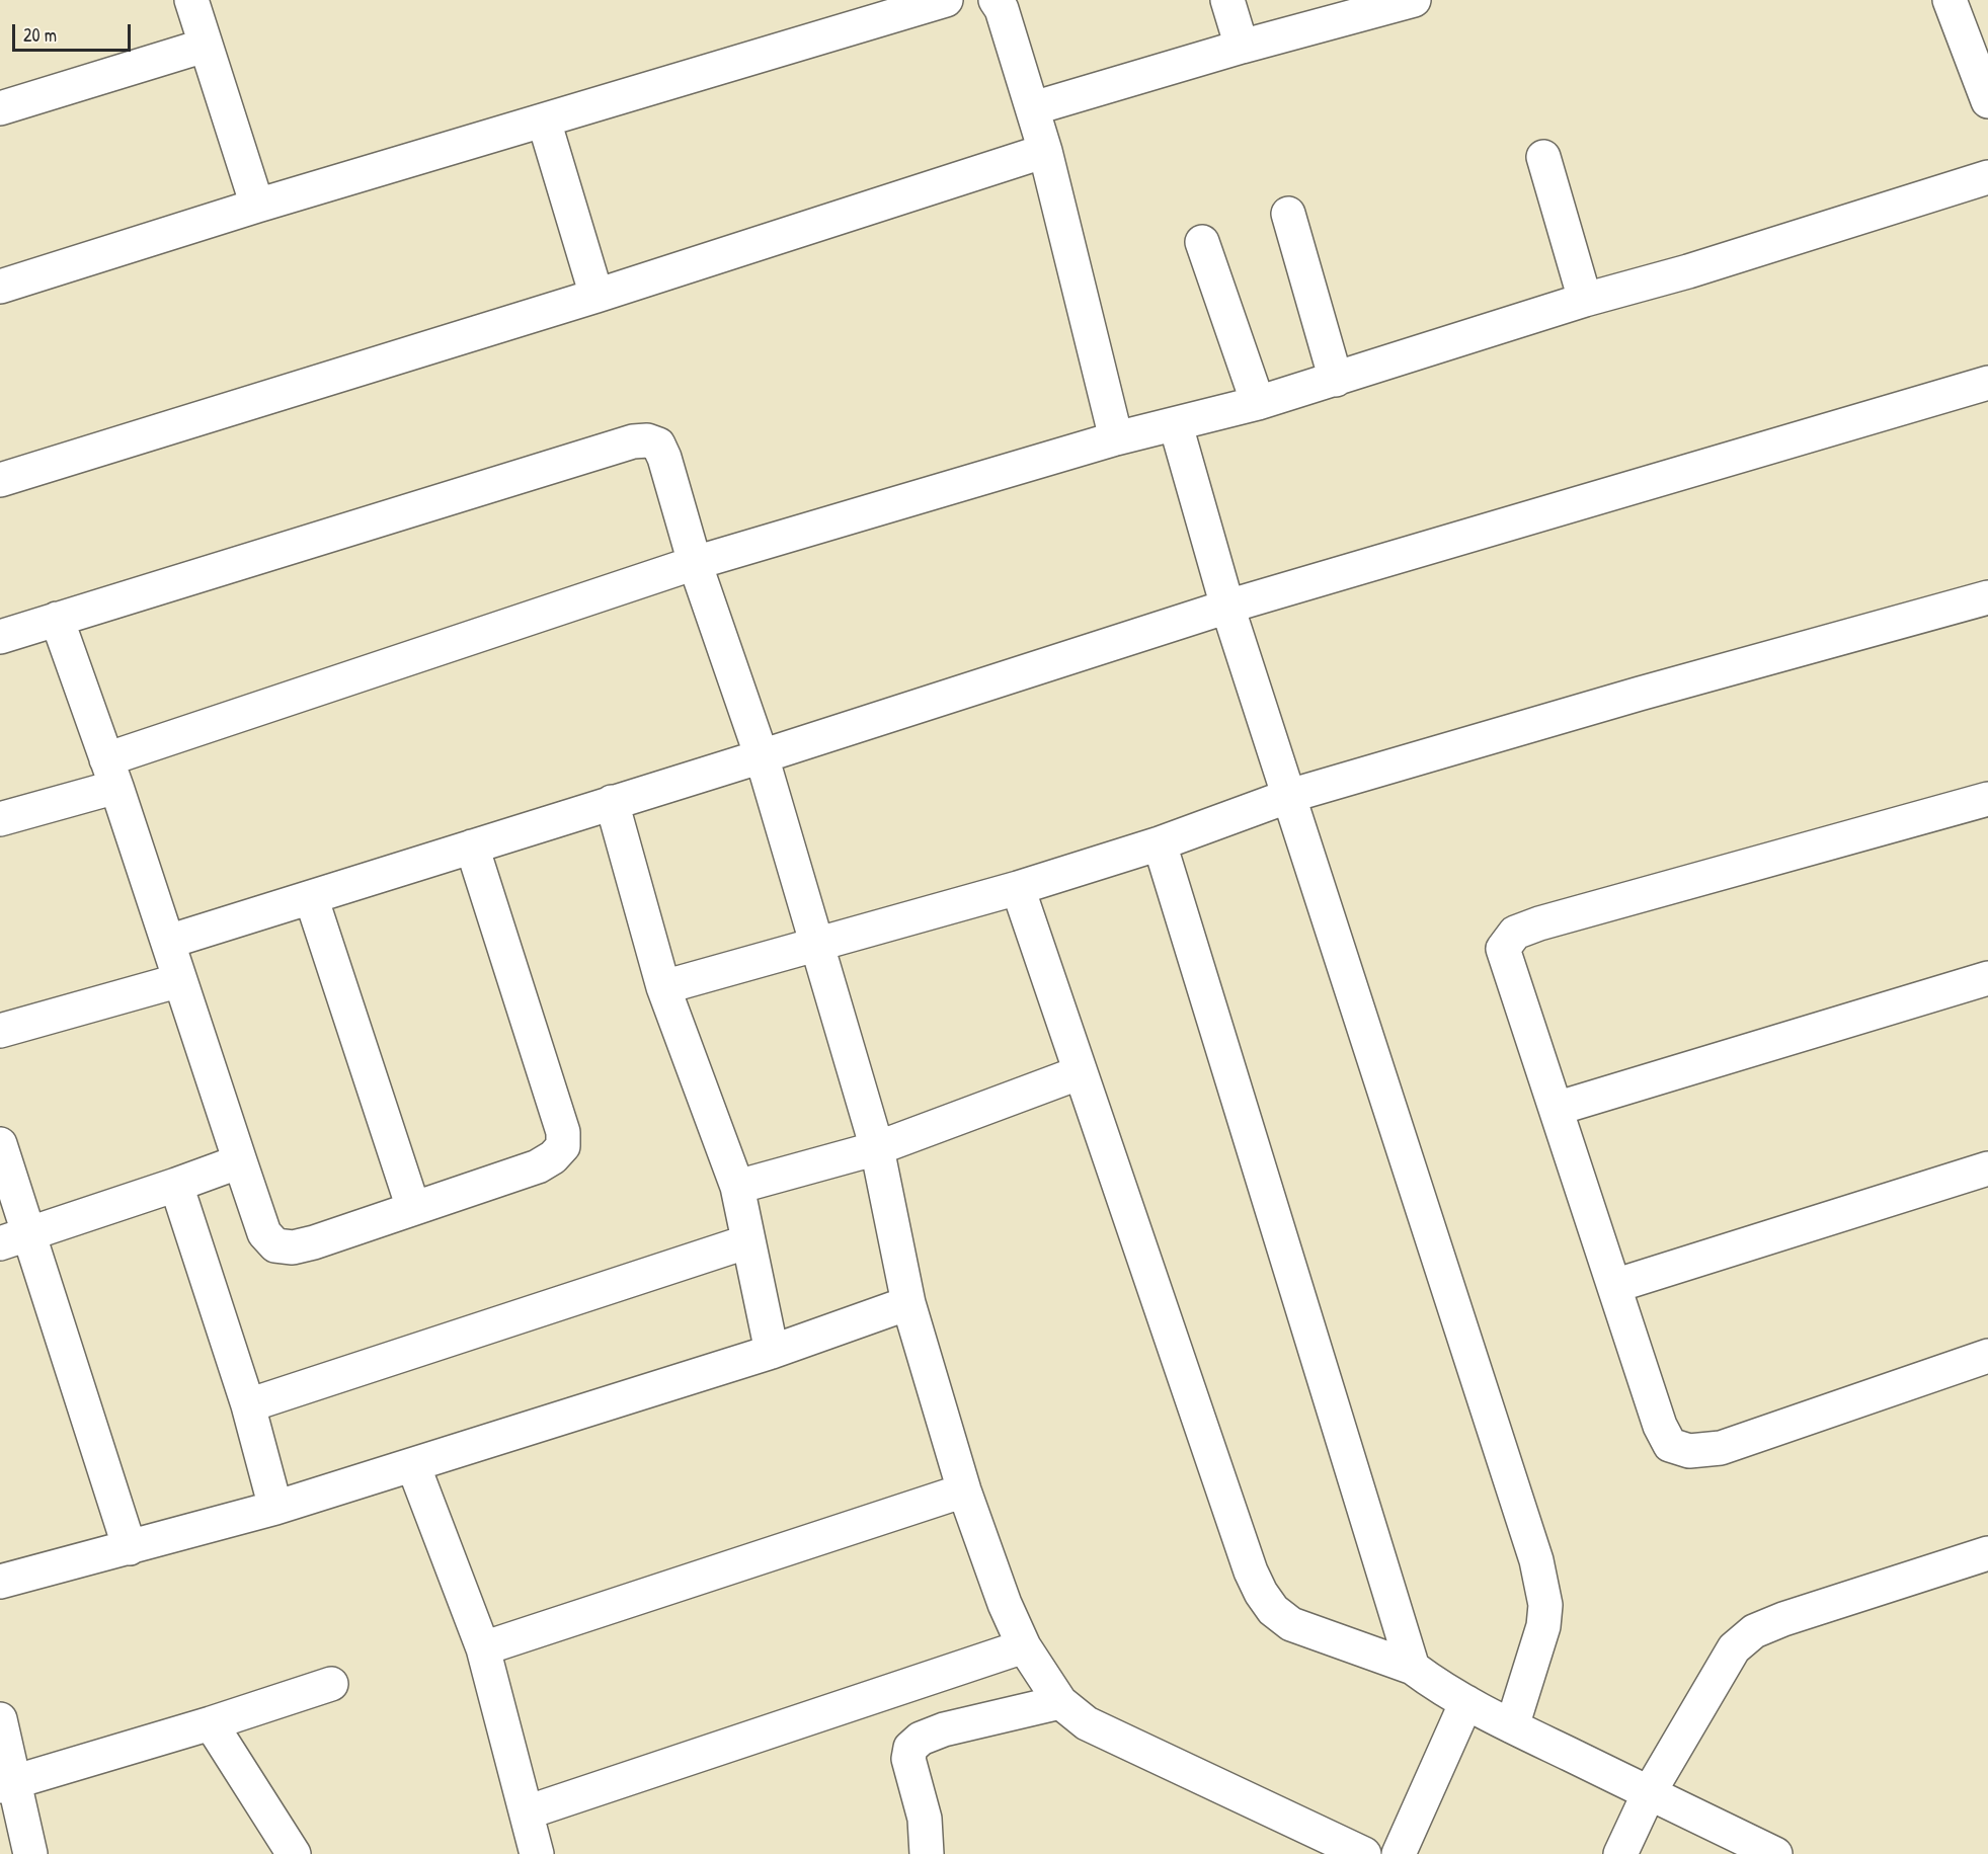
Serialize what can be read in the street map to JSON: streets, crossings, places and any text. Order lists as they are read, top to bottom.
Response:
{
  "scale_bar": "20 m"
}
